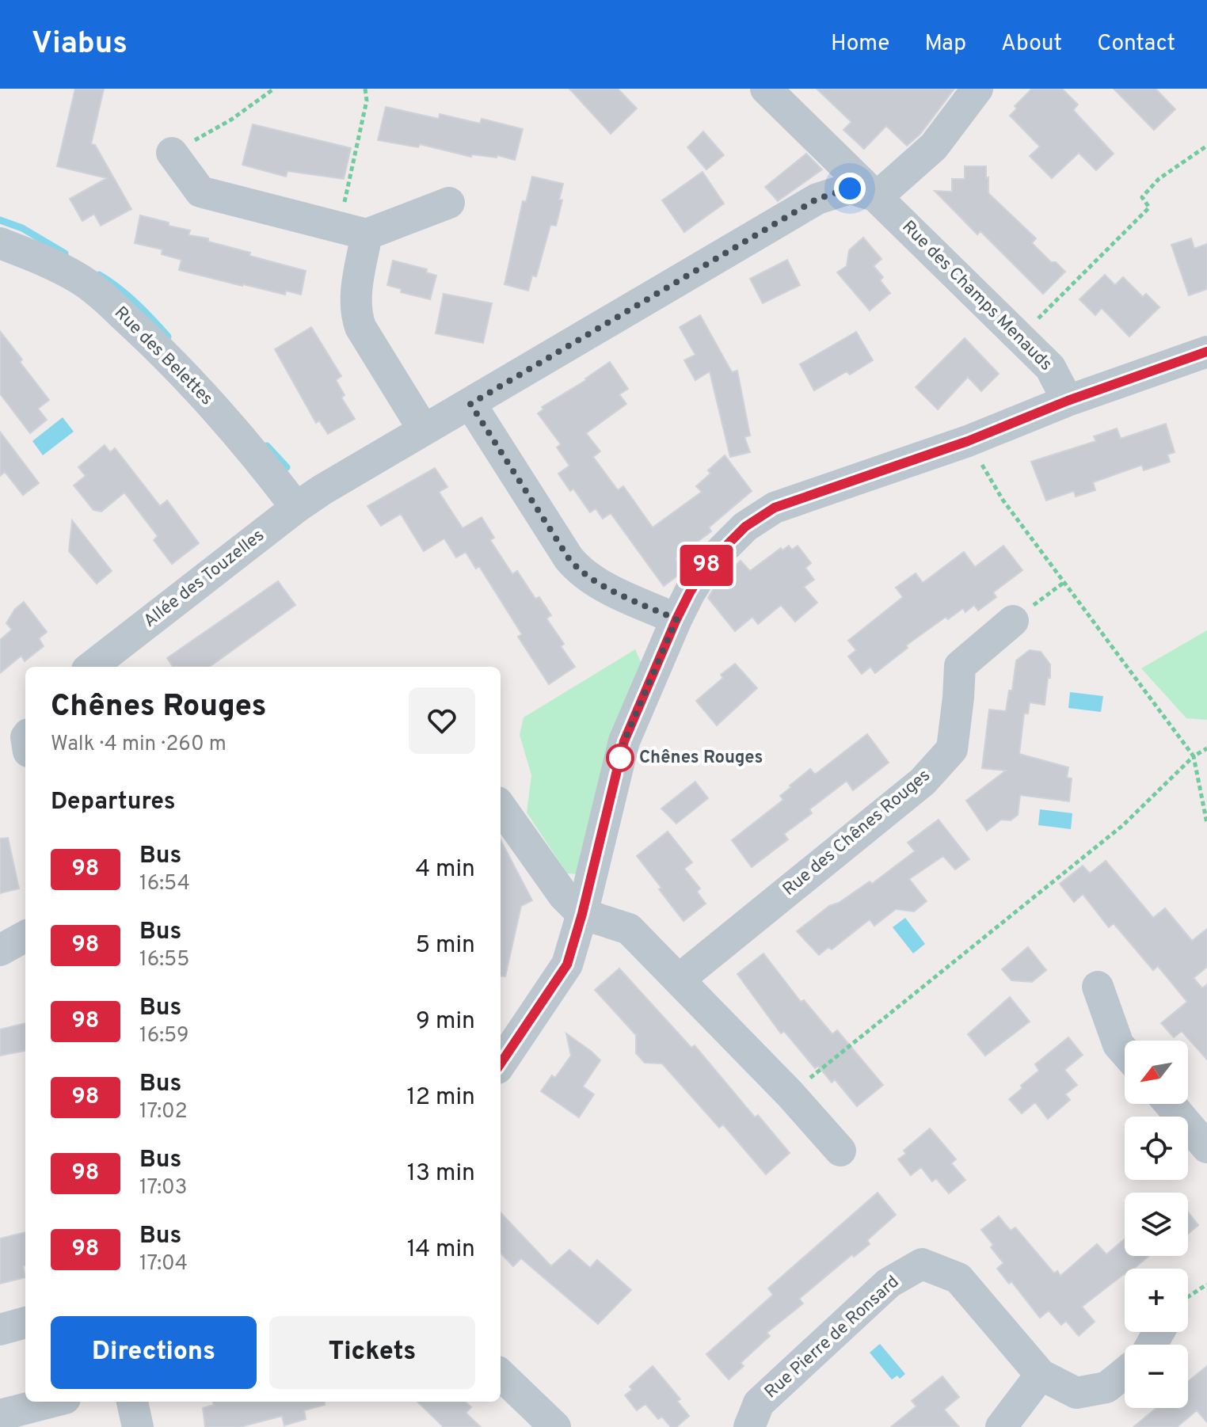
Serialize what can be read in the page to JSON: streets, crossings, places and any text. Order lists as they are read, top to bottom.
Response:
{
  "streets": {
    "street": [
      "Rue des Champs Menauds",
      "Rue des Belettes",
      "Allée des Touzelles",
      "Rue des Chênes Rouges",
      "Rue Pierre de Ronsard"
    ]
  },
  "crossings": [
    ["Rue des Belettes", "Allée des Touzelles"]
  ],
  "places": ["Chênes Rouges"],
  "lines": ["bus line 98"],
  "north": "bottom left",
  "page": {
    "header": "Viabus",
    "nav": [
      "Home",
      "Map",
      "About",
      "Contact"
    ],
    "on_map": "98",
    "heading": [
      ["Chênes Rouges", "Walk · 4 min · 260 m"],
      "Departures"
    ],
    "list": [
      {
        "mark": "98",
        "name": "Bus",
        "note": "16:54",
        "value": "4 min"
      },
      {
        "mark": "98",
        "name": "Bus",
        "note": "16:55",
        "value": "5 min"
      },
      {
        "mark": "98",
        "name": "Bus",
        "note": "16:59",
        "value": "9 min"
      },
      {
        "mark": "98",
        "name": "Bus",
        "note": "17:02",
        "value": "12 min"
      },
      {
        "mark": "98",
        "name": "Bus",
        "note": "17:03",
        "value": "13 min"
      },
      {
        "mark": "98",
        "name": "Bus",
        "note": "17:04",
        "value": "14 min"
      }
    ],
    "map_buttons": ["+", "−"],
    "buttons": ["Directions", "Tickets"]
  }
}
